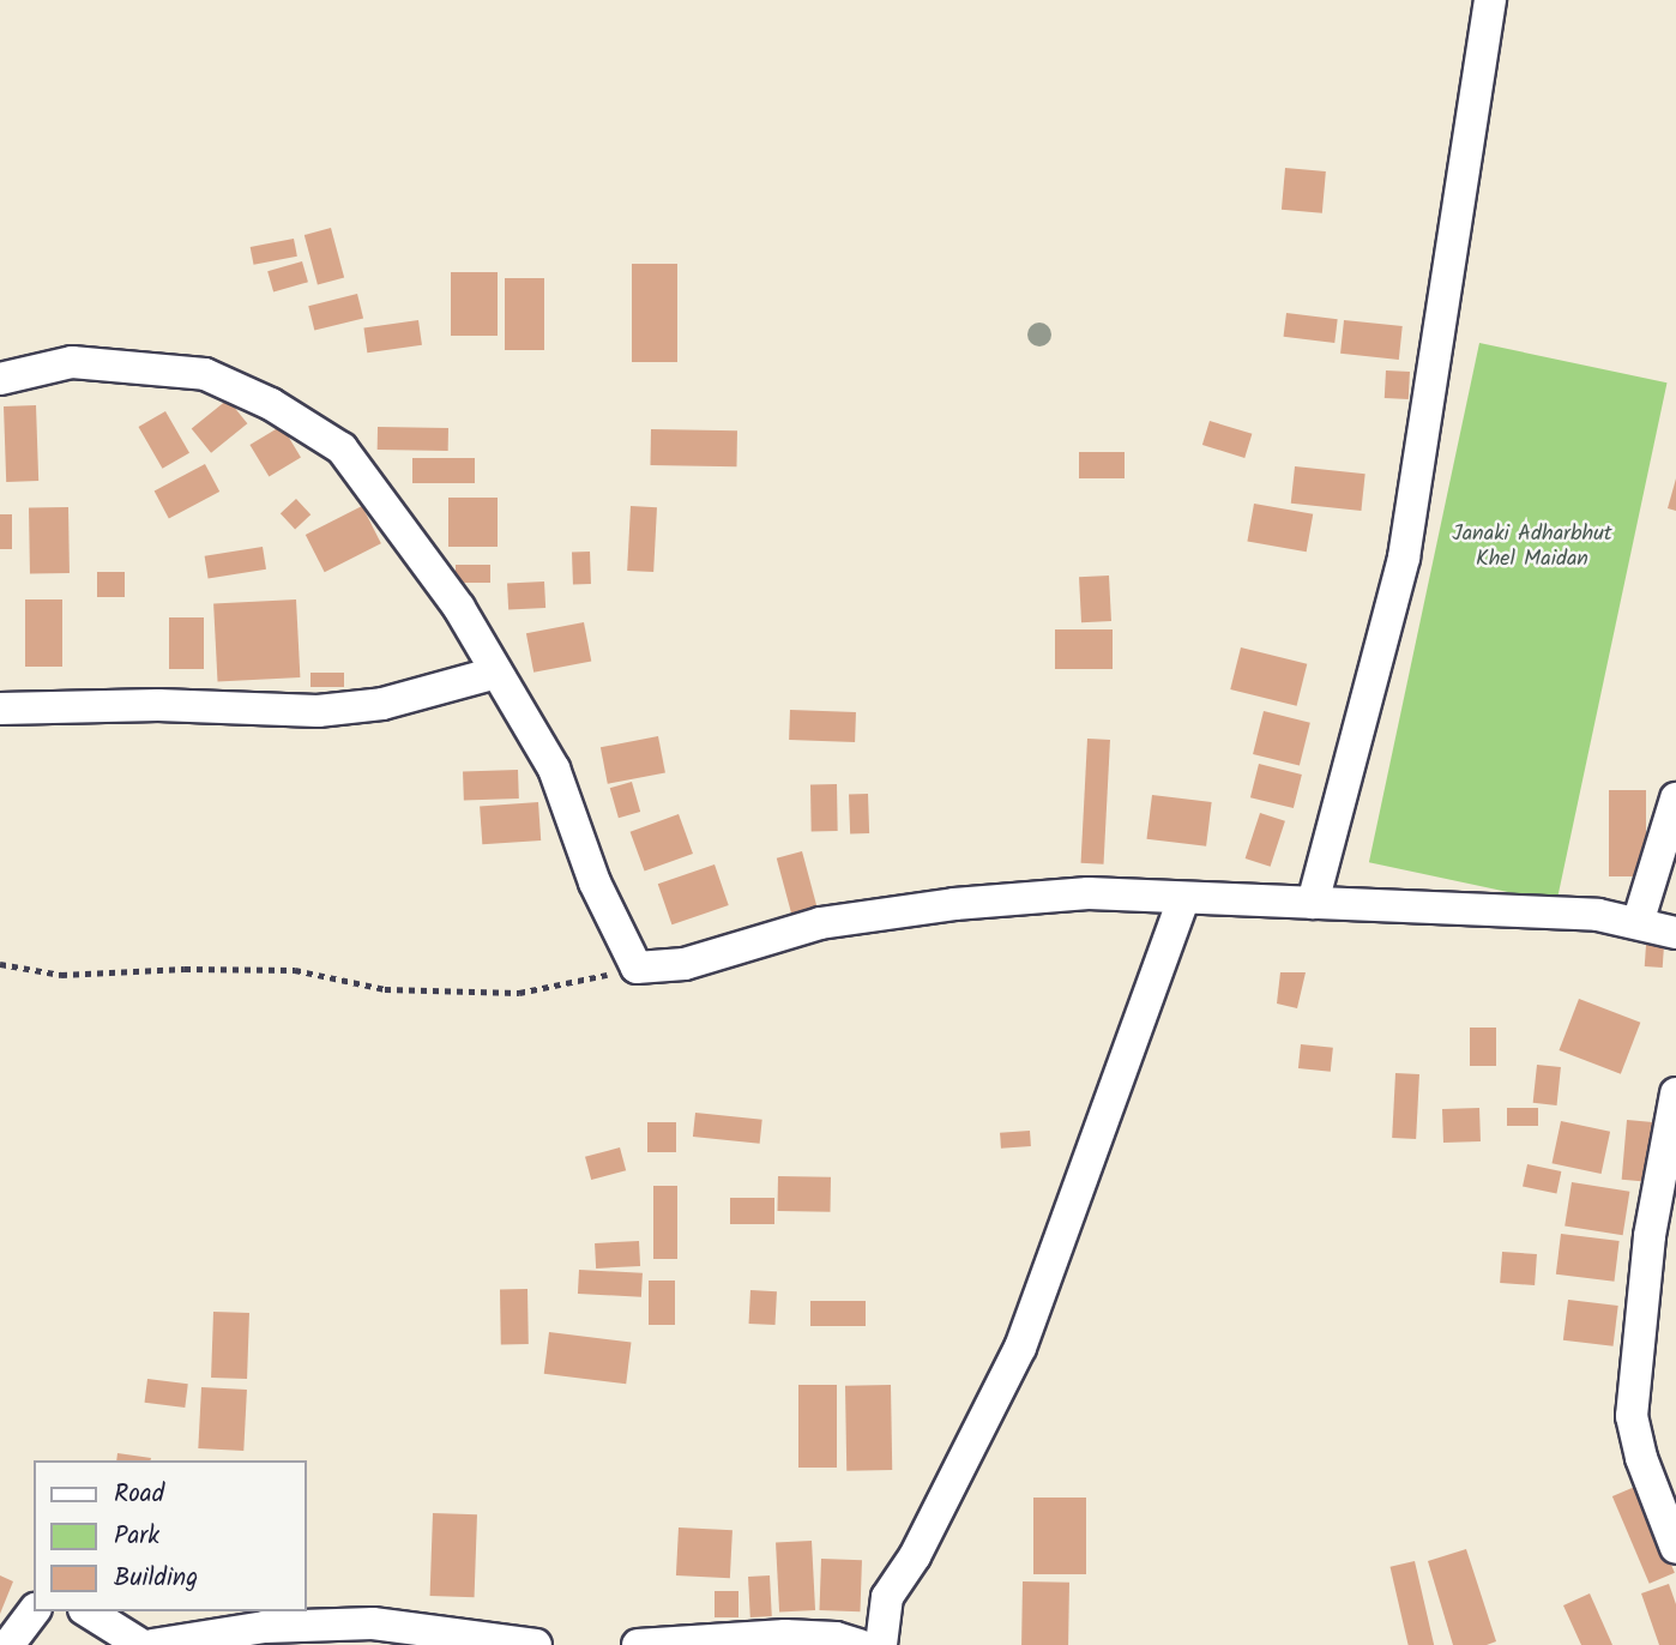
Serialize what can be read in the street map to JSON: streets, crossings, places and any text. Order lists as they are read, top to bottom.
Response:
{
  "parks": ["Janaki Adharbhut Khel Maidan"],
  "legend": ["Road", "Park", "Building"]
}
